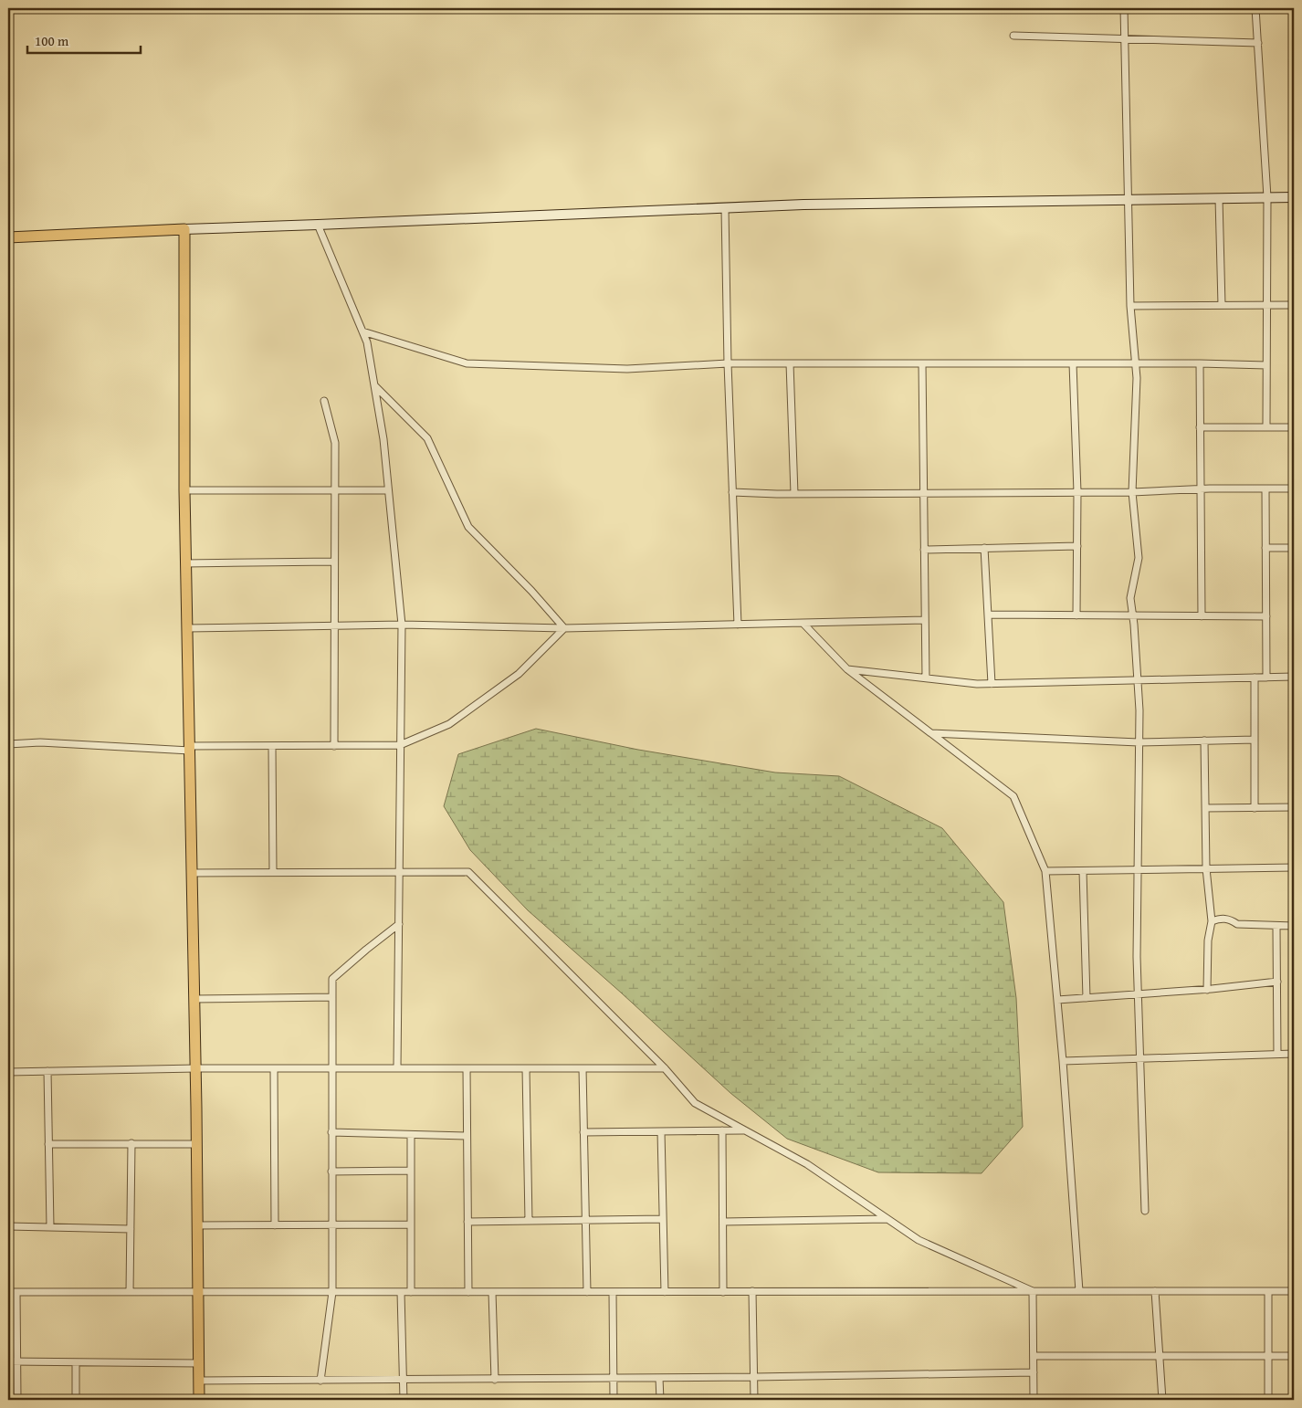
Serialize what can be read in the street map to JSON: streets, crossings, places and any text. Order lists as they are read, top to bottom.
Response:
{
  "scale_bar": "100 m"
}
